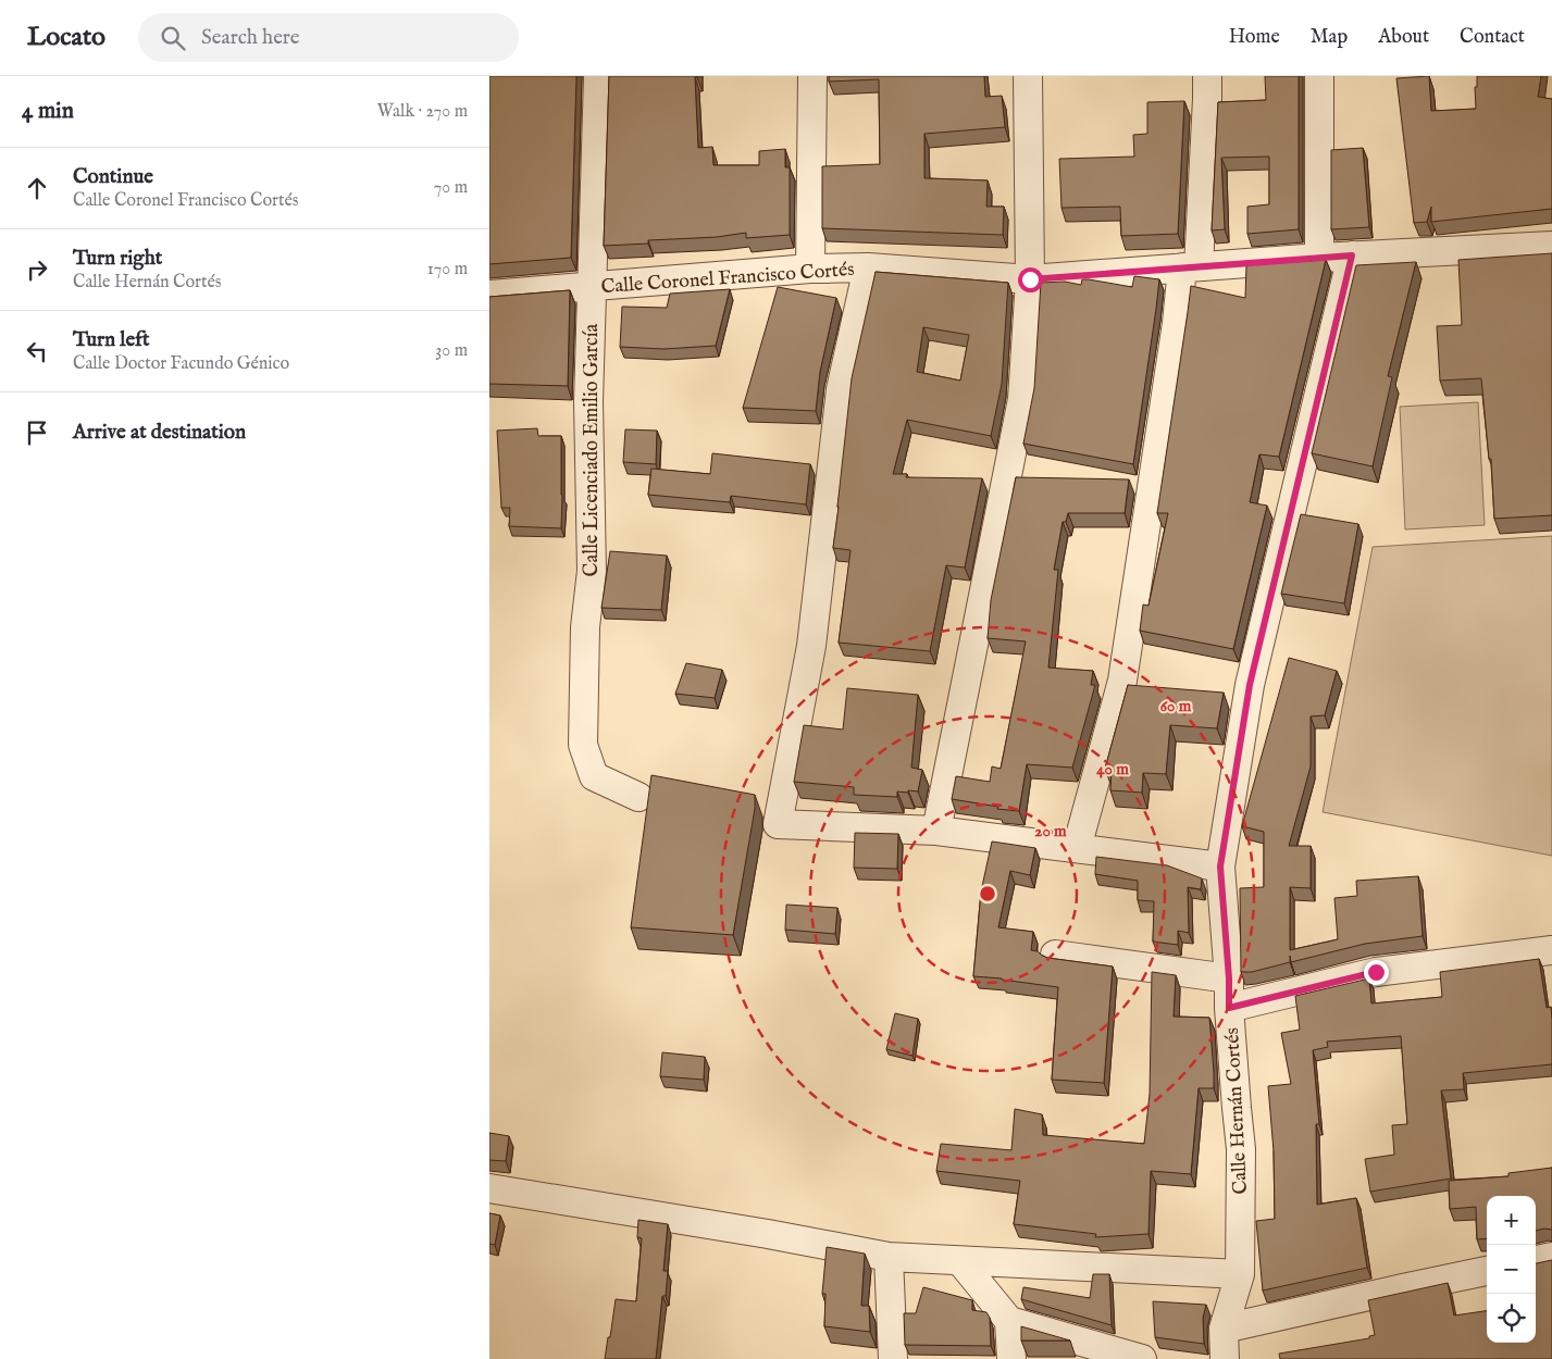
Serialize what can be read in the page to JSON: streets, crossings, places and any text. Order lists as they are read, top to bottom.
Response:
{
  "streets": {
    "street": ["Calle Coronel Francisco Cortés", "Calle Licenciado Emilio García", "Calle Hernán Cortés"]
  },
  "crossings": [
    ["Calle Coronel Francisco Cortés", "Calle Licenciado Emilio García"],
    ["Calle Coronel Francisco Cortés", "Calle Hernán Cortés"]
  ],
  "page": {
    "header": "Locato",
    "search": "Search here",
    "nav": [
      "Home",
      "Map",
      "About",
      "Contact"
    ],
    "heading": ["4 min", "Walk · 270 m"],
    "list": [
      ["Continue", "Calle Coronel Francisco Cortés", "70 m"],
      ["Turn right", "Calle Hernán Cortés", "170 m"],
      ["Turn left", "Calle Doctor Facundo Génico", "30 m"],
      "Arrive at destination"
    ],
    "map_buttons": ["+", "−"]
  },
  "rings": ["60 m", "40 m", "20 m"]
}
